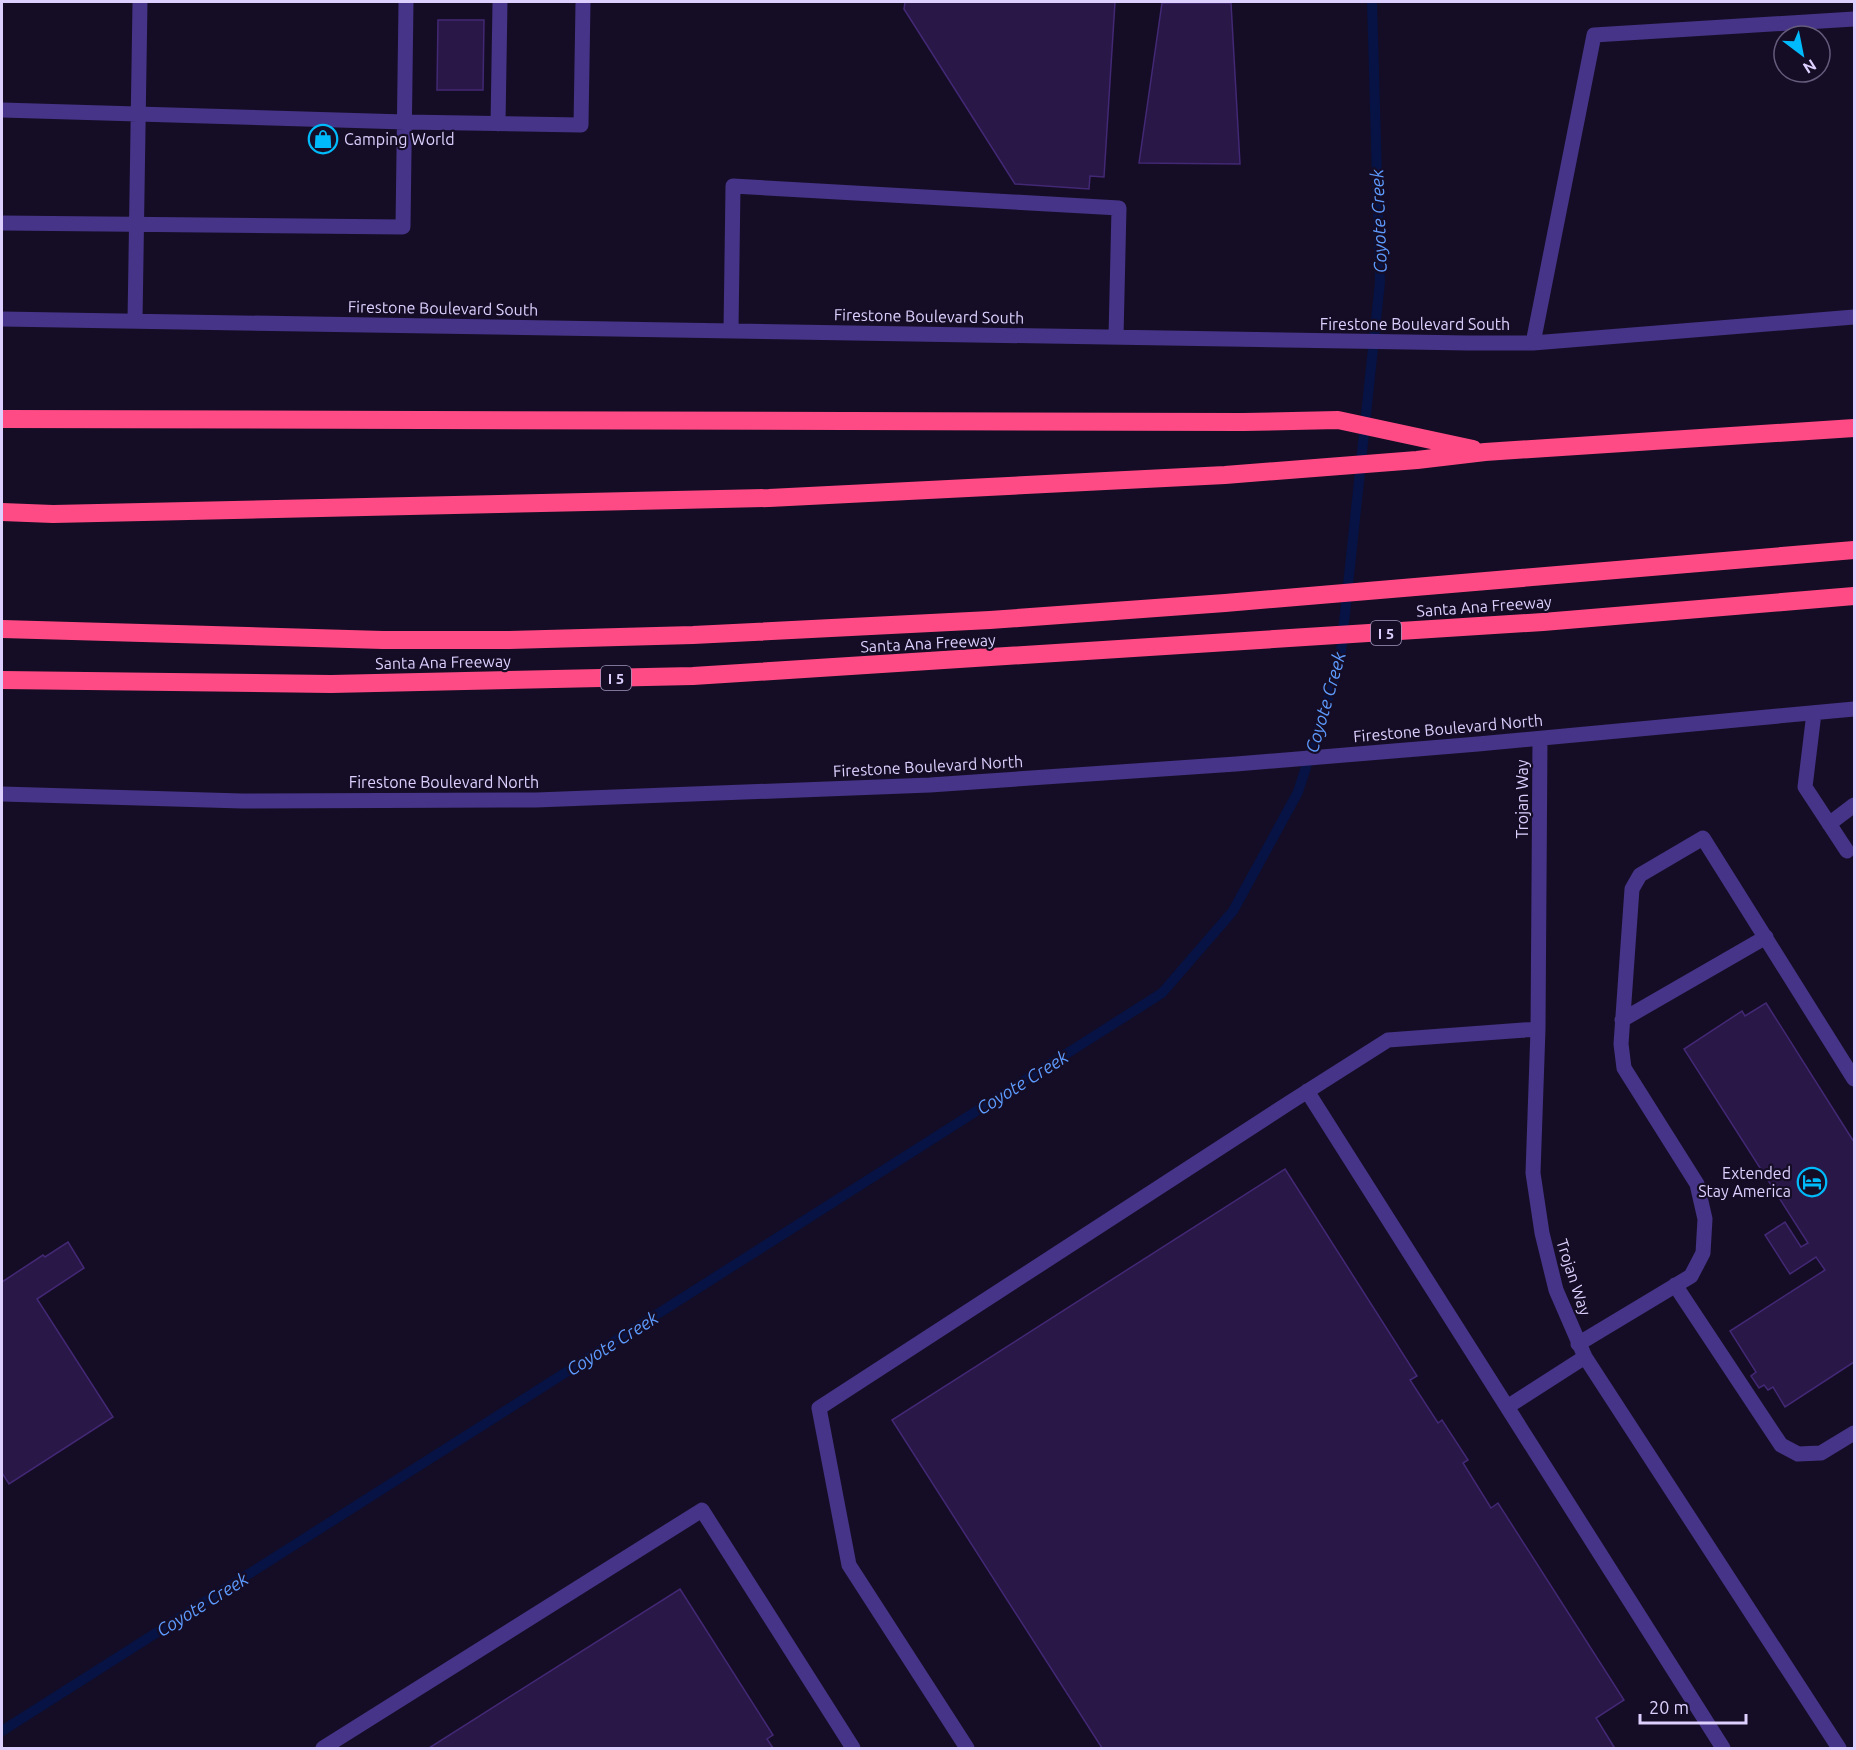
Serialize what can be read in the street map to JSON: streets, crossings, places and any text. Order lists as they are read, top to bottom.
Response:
{
  "streets": {
    "highway": ["Santa Ana Freeway", "I 5"],
    "street": ["Firestone Boulevard South", "Firestone Boulevard North", "Trojan Way"]
  },
  "crossings": [
    ["Firestone Boulevard North", "Trojan Way"]
  ],
  "water": ["Coyote Creek"],
  "places": {
    "shop": ["Camping World"],
    "hotel": ["Extended Stay America"]
  },
  "scale_bar": "20 m",
  "north": "bottom right"
}
